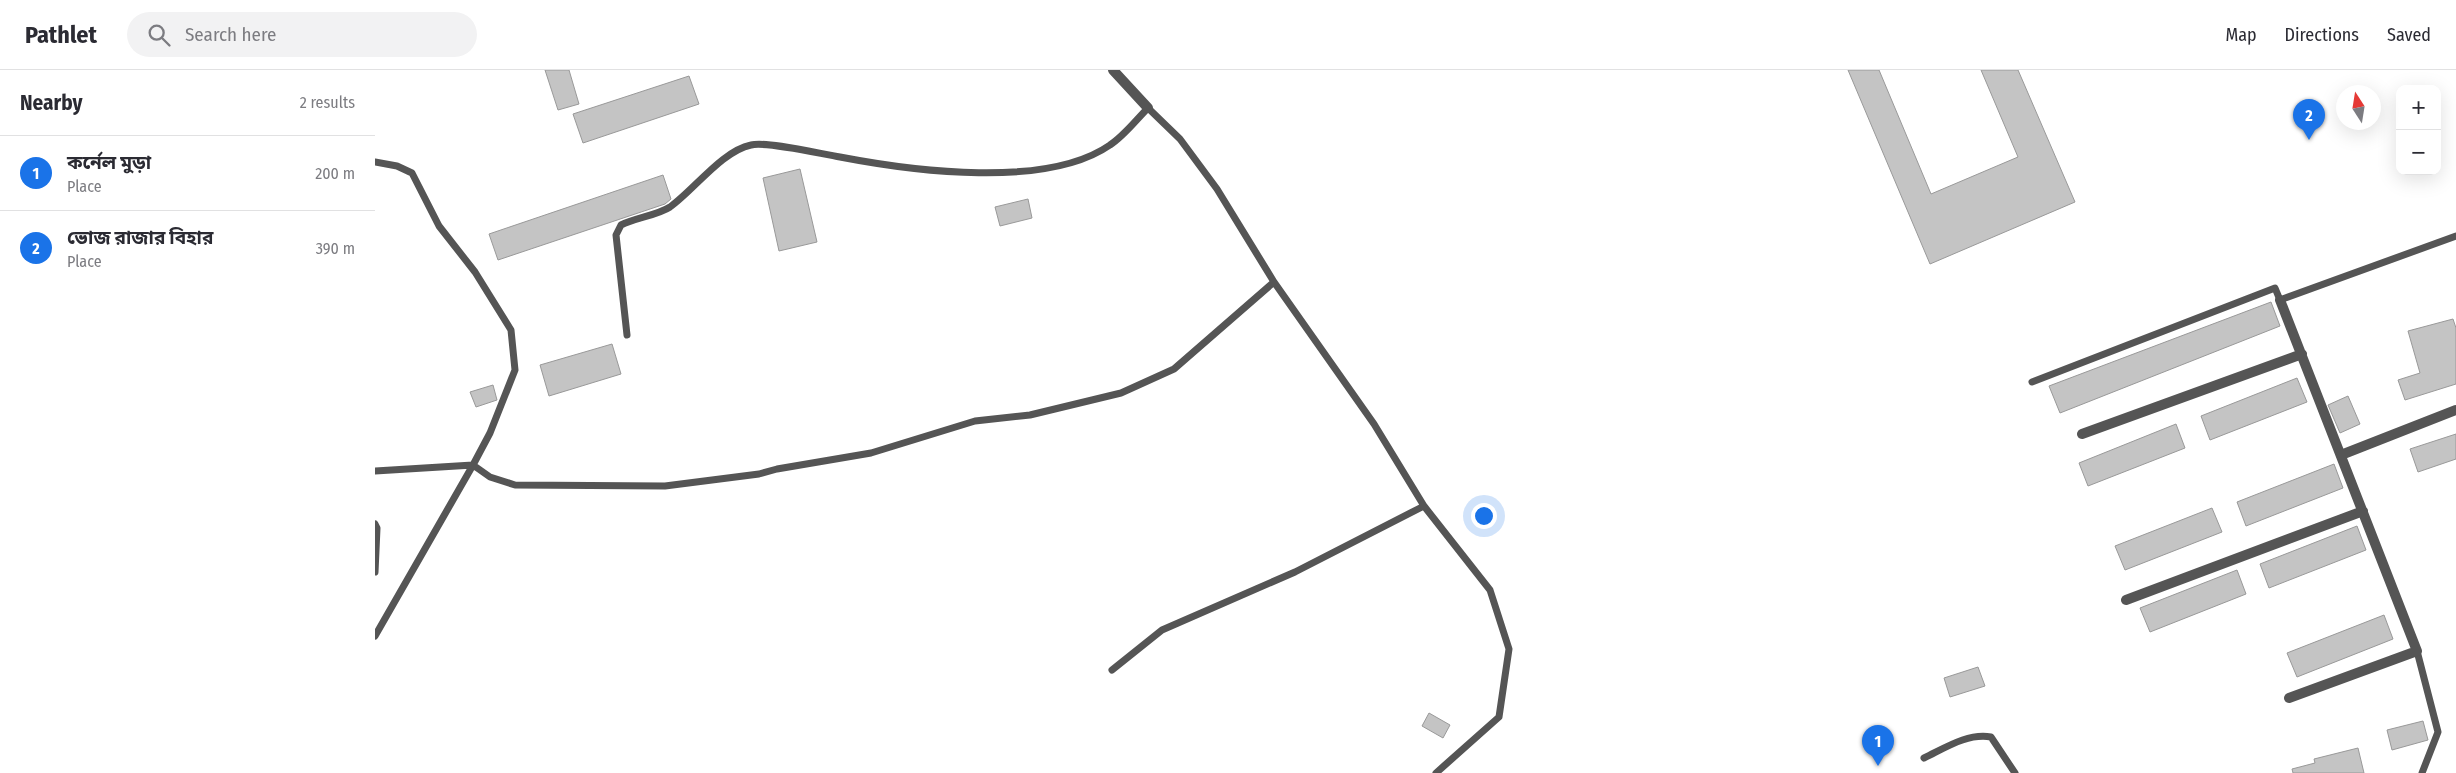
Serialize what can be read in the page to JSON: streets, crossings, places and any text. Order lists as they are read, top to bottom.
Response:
{
  "north": "top",
  "page": {
    "header": "Pathlet",
    "search": "Search here",
    "nav": ["Map", "Directions", "Saved"],
    "heading": ["Nearby", "2 results"],
    "map_buttons": ["+", "−"],
    "pins": ["2", "1"],
    "list": [
      {
        "mark": "1",
        "name": "কর্নেল মুড়া",
        "note": "Place",
        "value": "200 m"
      },
      {
        "mark": "2",
        "name": "ভোজ রাজার বিহার",
        "note": "Place",
        "value": "390 m"
      }
    ]
  }
}
